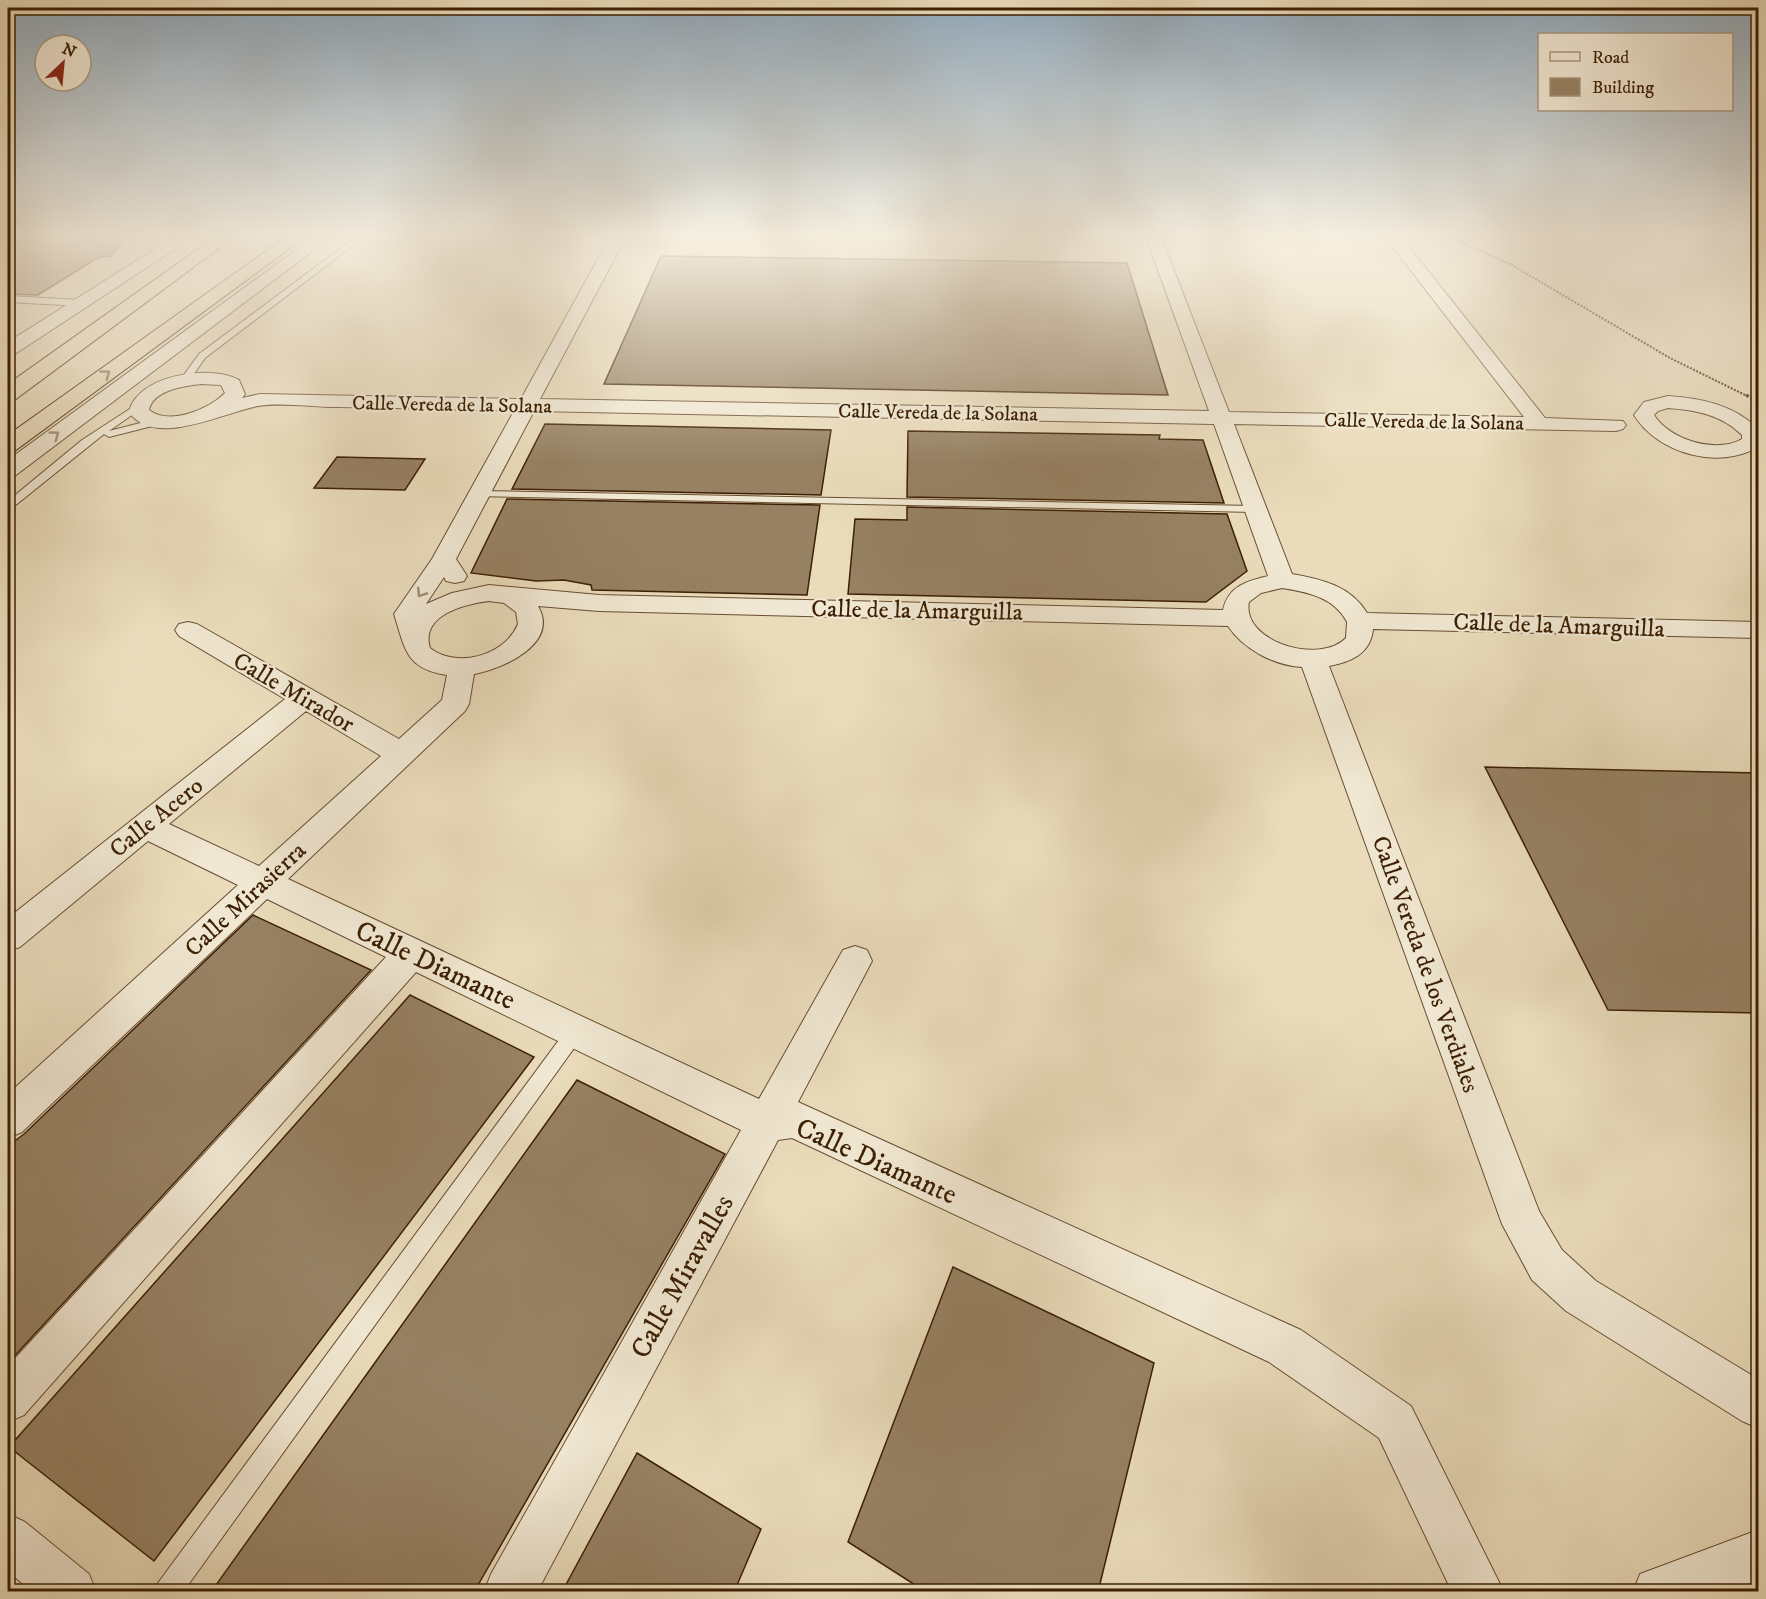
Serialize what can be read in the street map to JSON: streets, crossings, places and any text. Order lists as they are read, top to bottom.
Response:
{
  "streets": {
    "street": [
      "Calle Vereda de la Solana",
      "Calle de la Amarguilla",
      "Calle Mirador",
      "Calle Acero",
      "Calle Mirasierra",
      "Calle Diamante",
      "Calle Vereda de los Verdiales",
      "Calle Miravalles"
    ]
  },
  "crossings": [
    ["Calle de la Amarguilla", "Calle Mirasierra"],
    ["Calle de la Amarguilla", "Calle Vereda de los Verdiales"],
    ["Calle Mirador", "Calle Acero"],
    ["Calle Mirador", "Calle Mirasierra"],
    ["Calle Acero", "Calle Diamante"],
    ["Calle Mirasierra", "Calle Diamante"],
    ["Calle Diamante", "Calle Miravalles"]
  ],
  "legend": ["Road", "Building"],
  "north": "top right"
}
